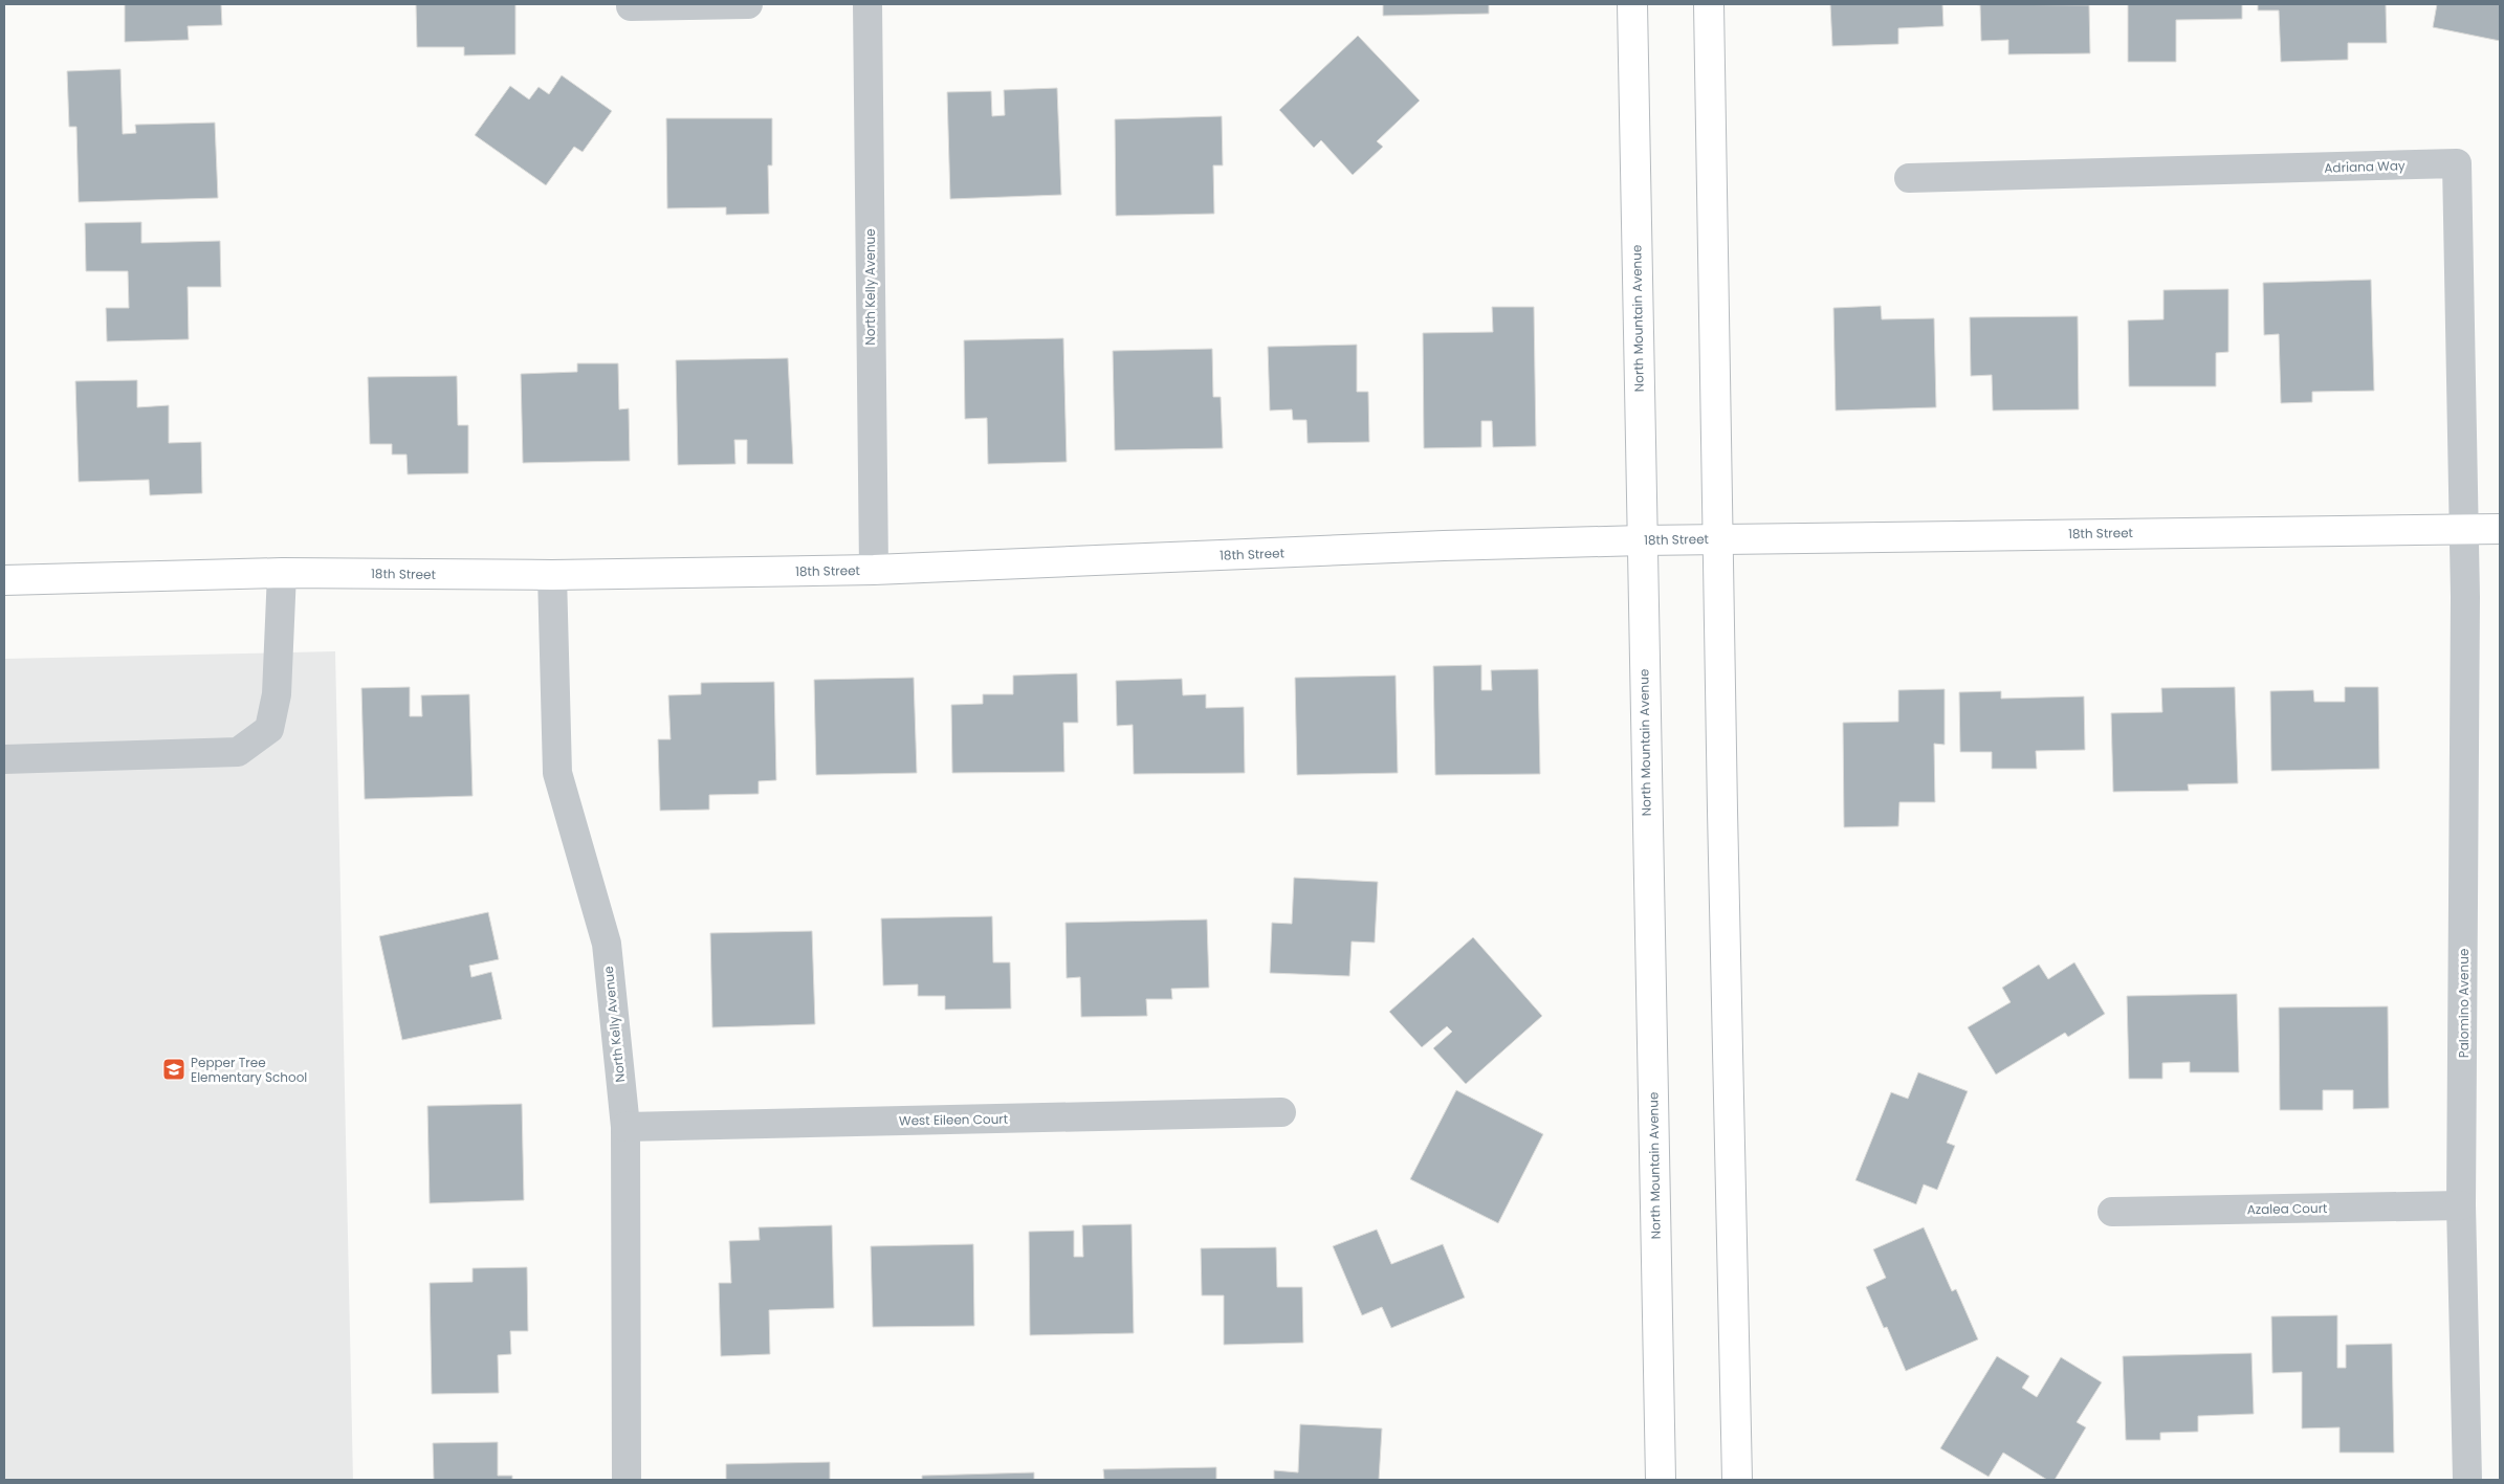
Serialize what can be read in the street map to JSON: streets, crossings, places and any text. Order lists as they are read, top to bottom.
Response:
{
  "streets": {
    "main road": ["North Mountain Avenue", "18th Street"],
    "street": [
      "Adriana Way",
      "North Kelly Avenue",
      "Palomino Avenue",
      "West Eileen Court",
      "Azalea Court"
    ]
  },
  "crossings": [
    ["Adriana Way", "18th Street"],
    ["Adriana Way", "Palomino Avenue"],
    ["North Kelly Avenue", "18th Street"],
    ["North Kelly Avenue", "West Eileen Court"],
    ["North Mountain Avenue", "18th Street"],
    ["18th Street", "Palomino Avenue"],
    ["Palomino Avenue", "Azalea Court"]
  ],
  "places": {
    "school or university": ["Pepper Tree Elementary School"]
  }
}
